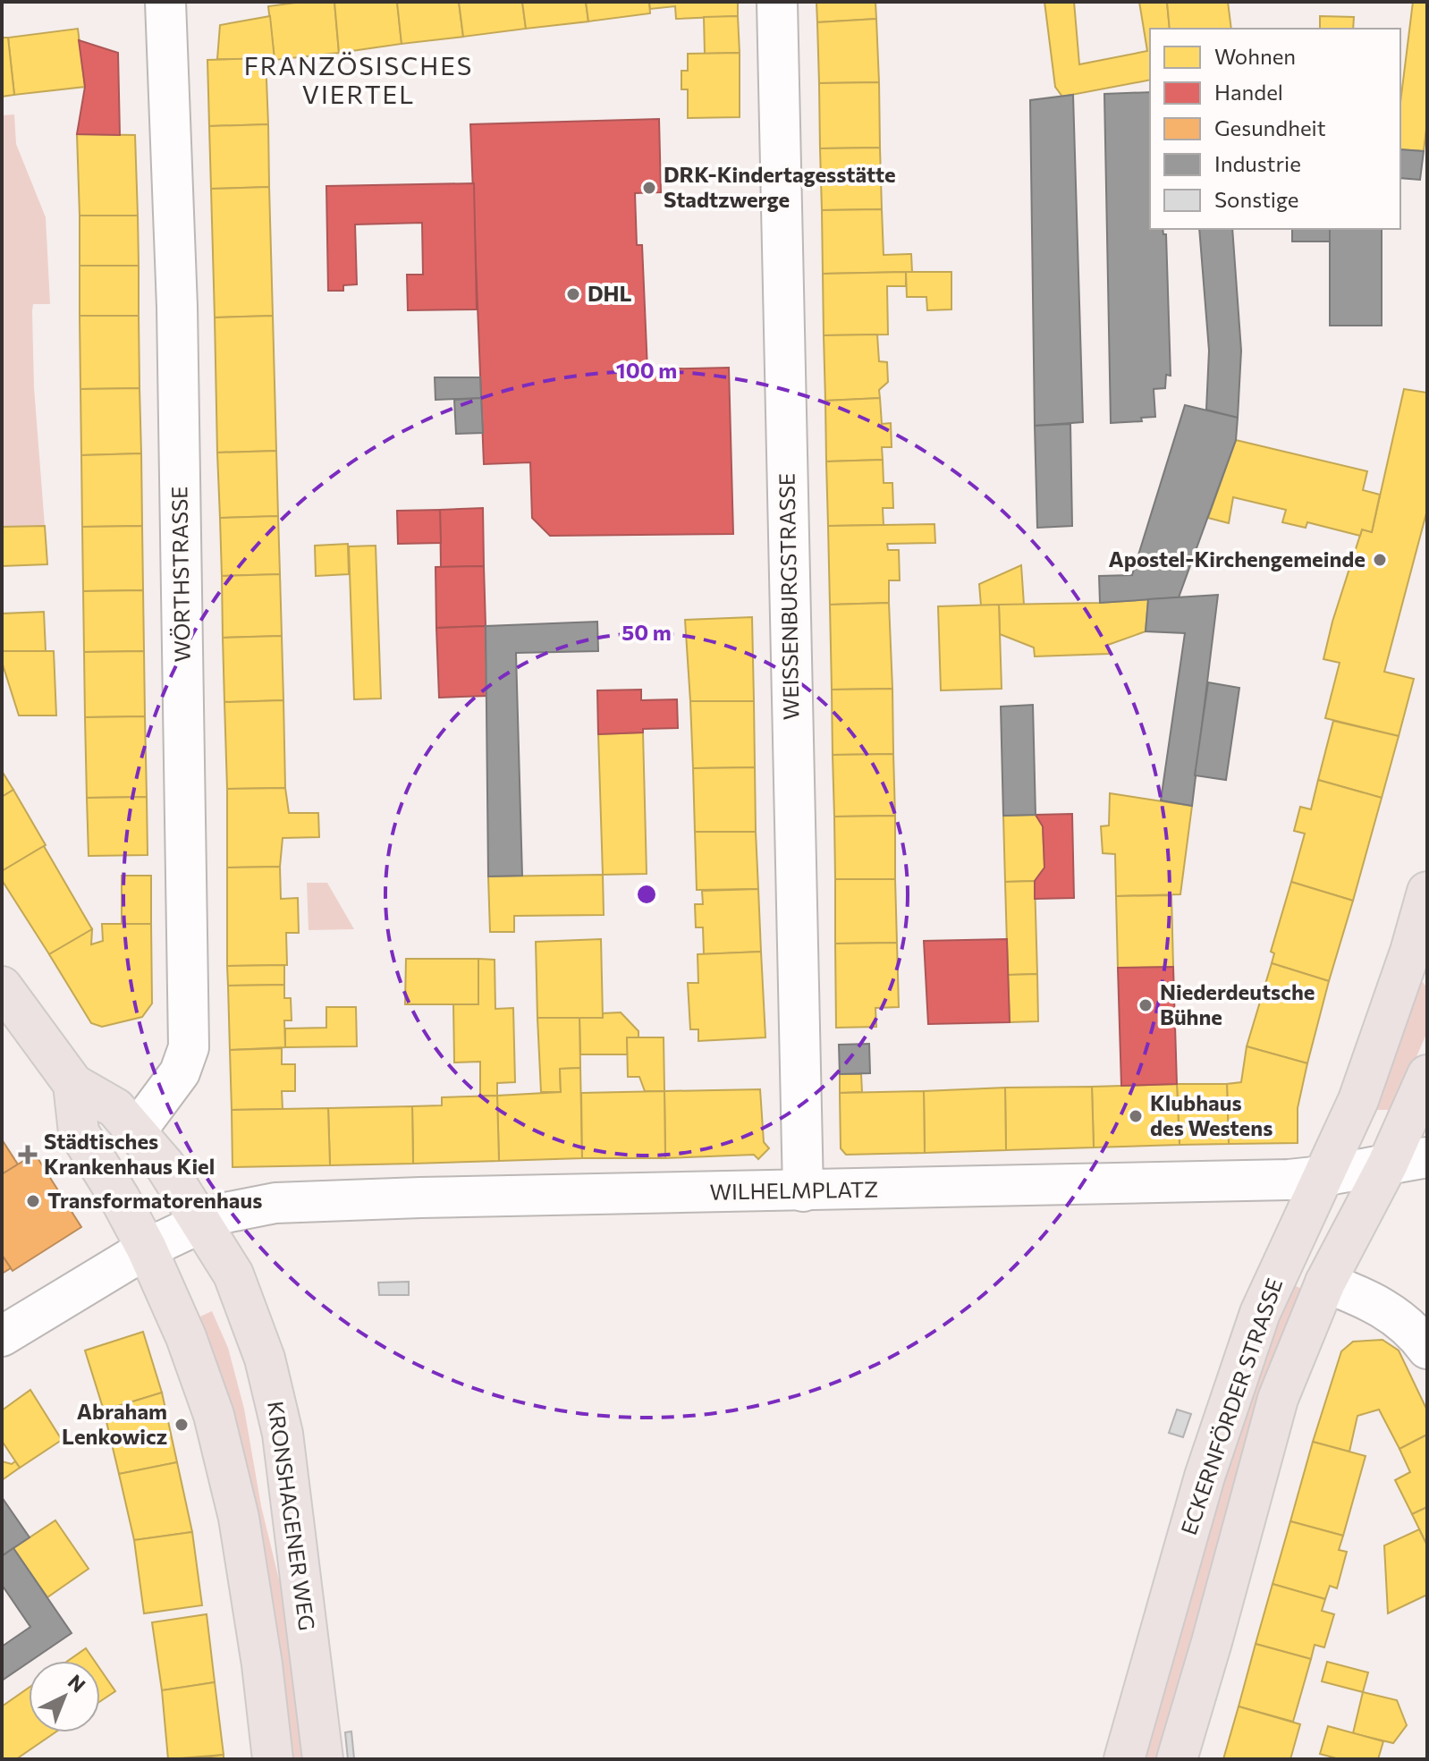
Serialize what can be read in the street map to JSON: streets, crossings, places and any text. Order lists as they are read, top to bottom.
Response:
{
  "streets": {
    "main road": ["ECKERNFÖRDER STRASSE", "KRONSHAGENER WEG"],
    "street": ["WÖRTHSTRASSE", "WEISSENBURGSTRASSE", "WILHELMPLATZ"]
  },
  "crossings": [
    ["WÖRTHSTRASSE", "KRONSHAGENER WEG"],
    ["WEISSENBURGSTRASSE", "WILHELMPLATZ"],
    ["WILHELMPLATZ", "ECKERNFÖRDER STRASSE"],
    ["WILHELMPLATZ", "KRONSHAGENER WEG"]
  ],
  "districts": ["FRANZÖSISCHES VIERTEL"],
  "places": {
    "other": [
      "DRK-Kindertagesstätte Stadtzwerge",
      "DHL",
      "Apostel-Kirchengemeinde",
      "Niederdeutsche Bühne",
      "Klubhaus des Westens",
      "Transformatorenhaus",
      "Abraham Lenkowicz"
    ],
    "health": ["Städtisches Krankenhaus Kiel"]
  },
  "legend": [
    "Wohnen",
    "Handel",
    "Gesundheit",
    "Industrie",
    "Sonstige"
  ],
  "north": "top right",
  "rings": ["100 m", "50 m"]
}
